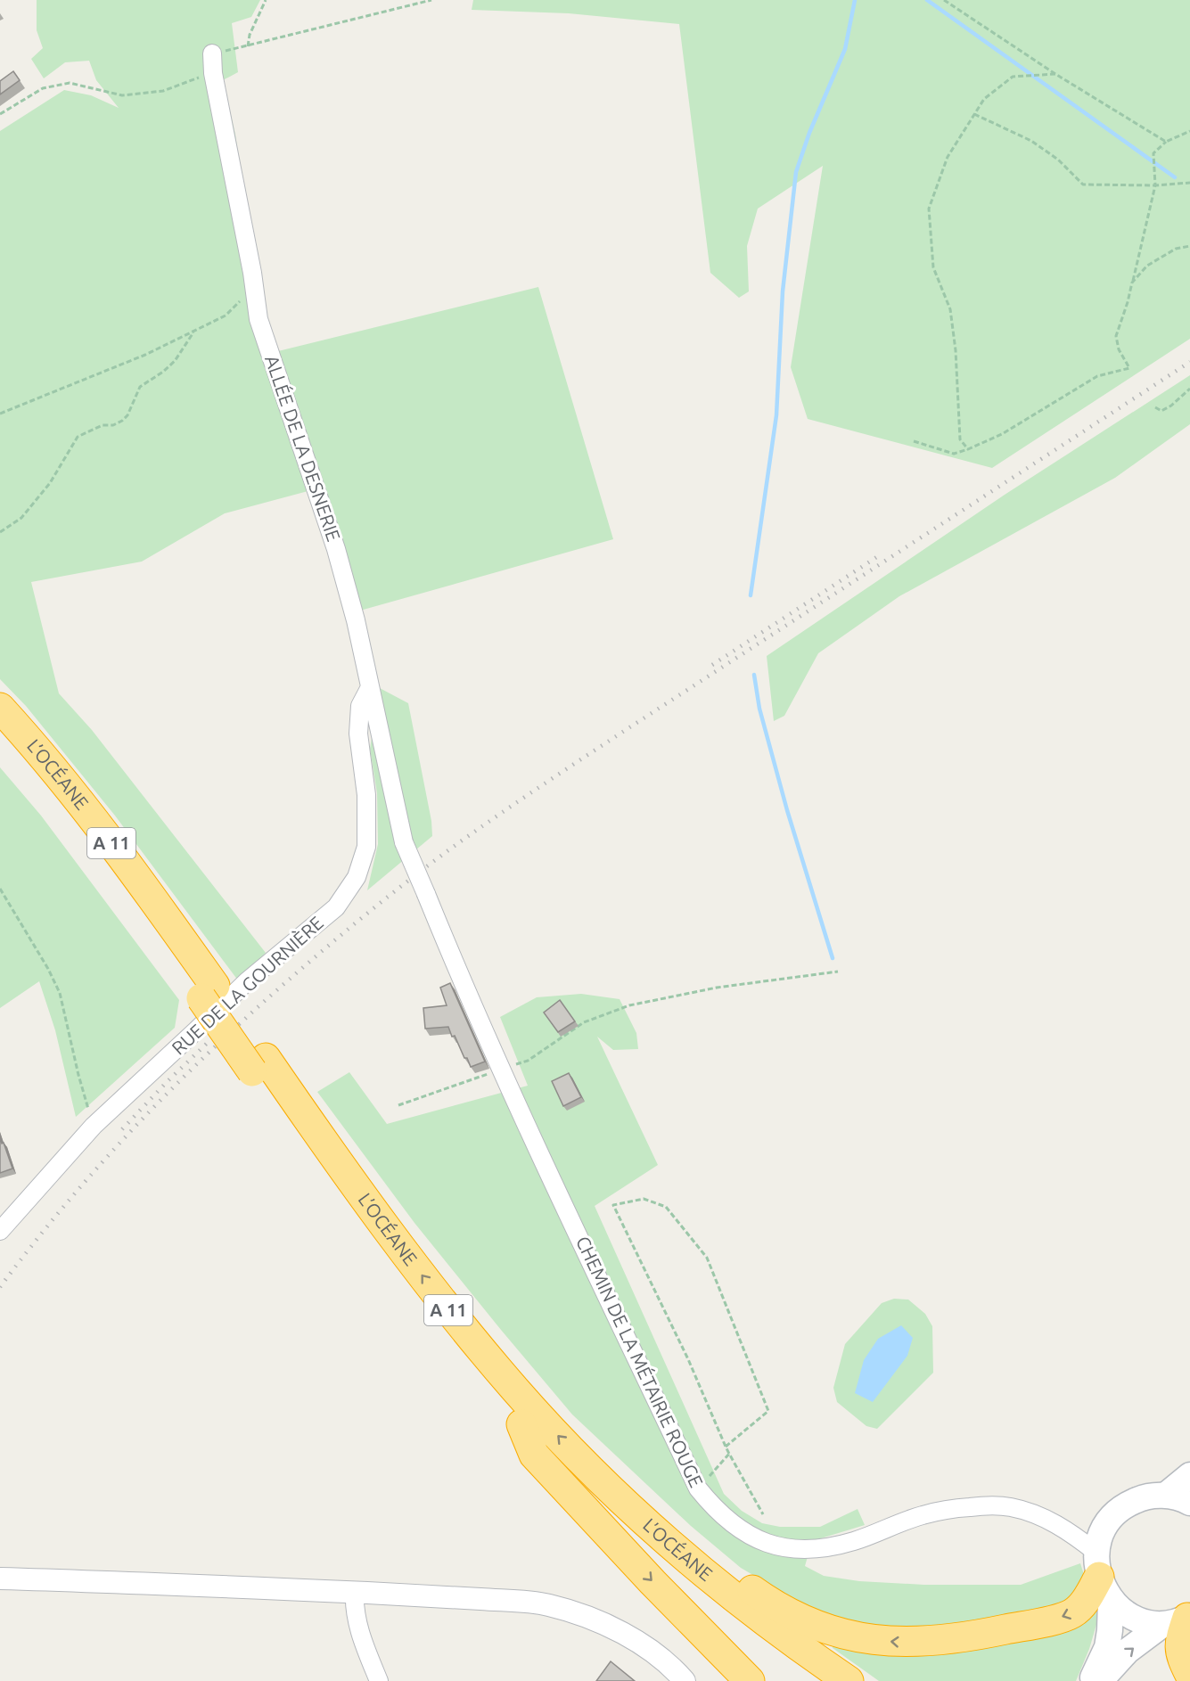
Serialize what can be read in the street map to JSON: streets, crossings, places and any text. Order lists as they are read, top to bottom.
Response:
{
  "streets": {
    "highway": ["L’OCÉANE", "A 11"],
    "street": ["ALLÉE DE LA DESNERIE", "RUE DE LA GOURNIÈRE", "CHEMIN DE LA MÉTAIRIE ROUGE"]
  },
  "crossings": [
    ["ALLÉE DE LA DESNERIE", "RUE DE LA GOURNIÈRE"],
    ["ALLÉE DE LA DESNERIE", "CHEMIN DE LA MÉTAIRIE ROUGE"]
  ]
}
